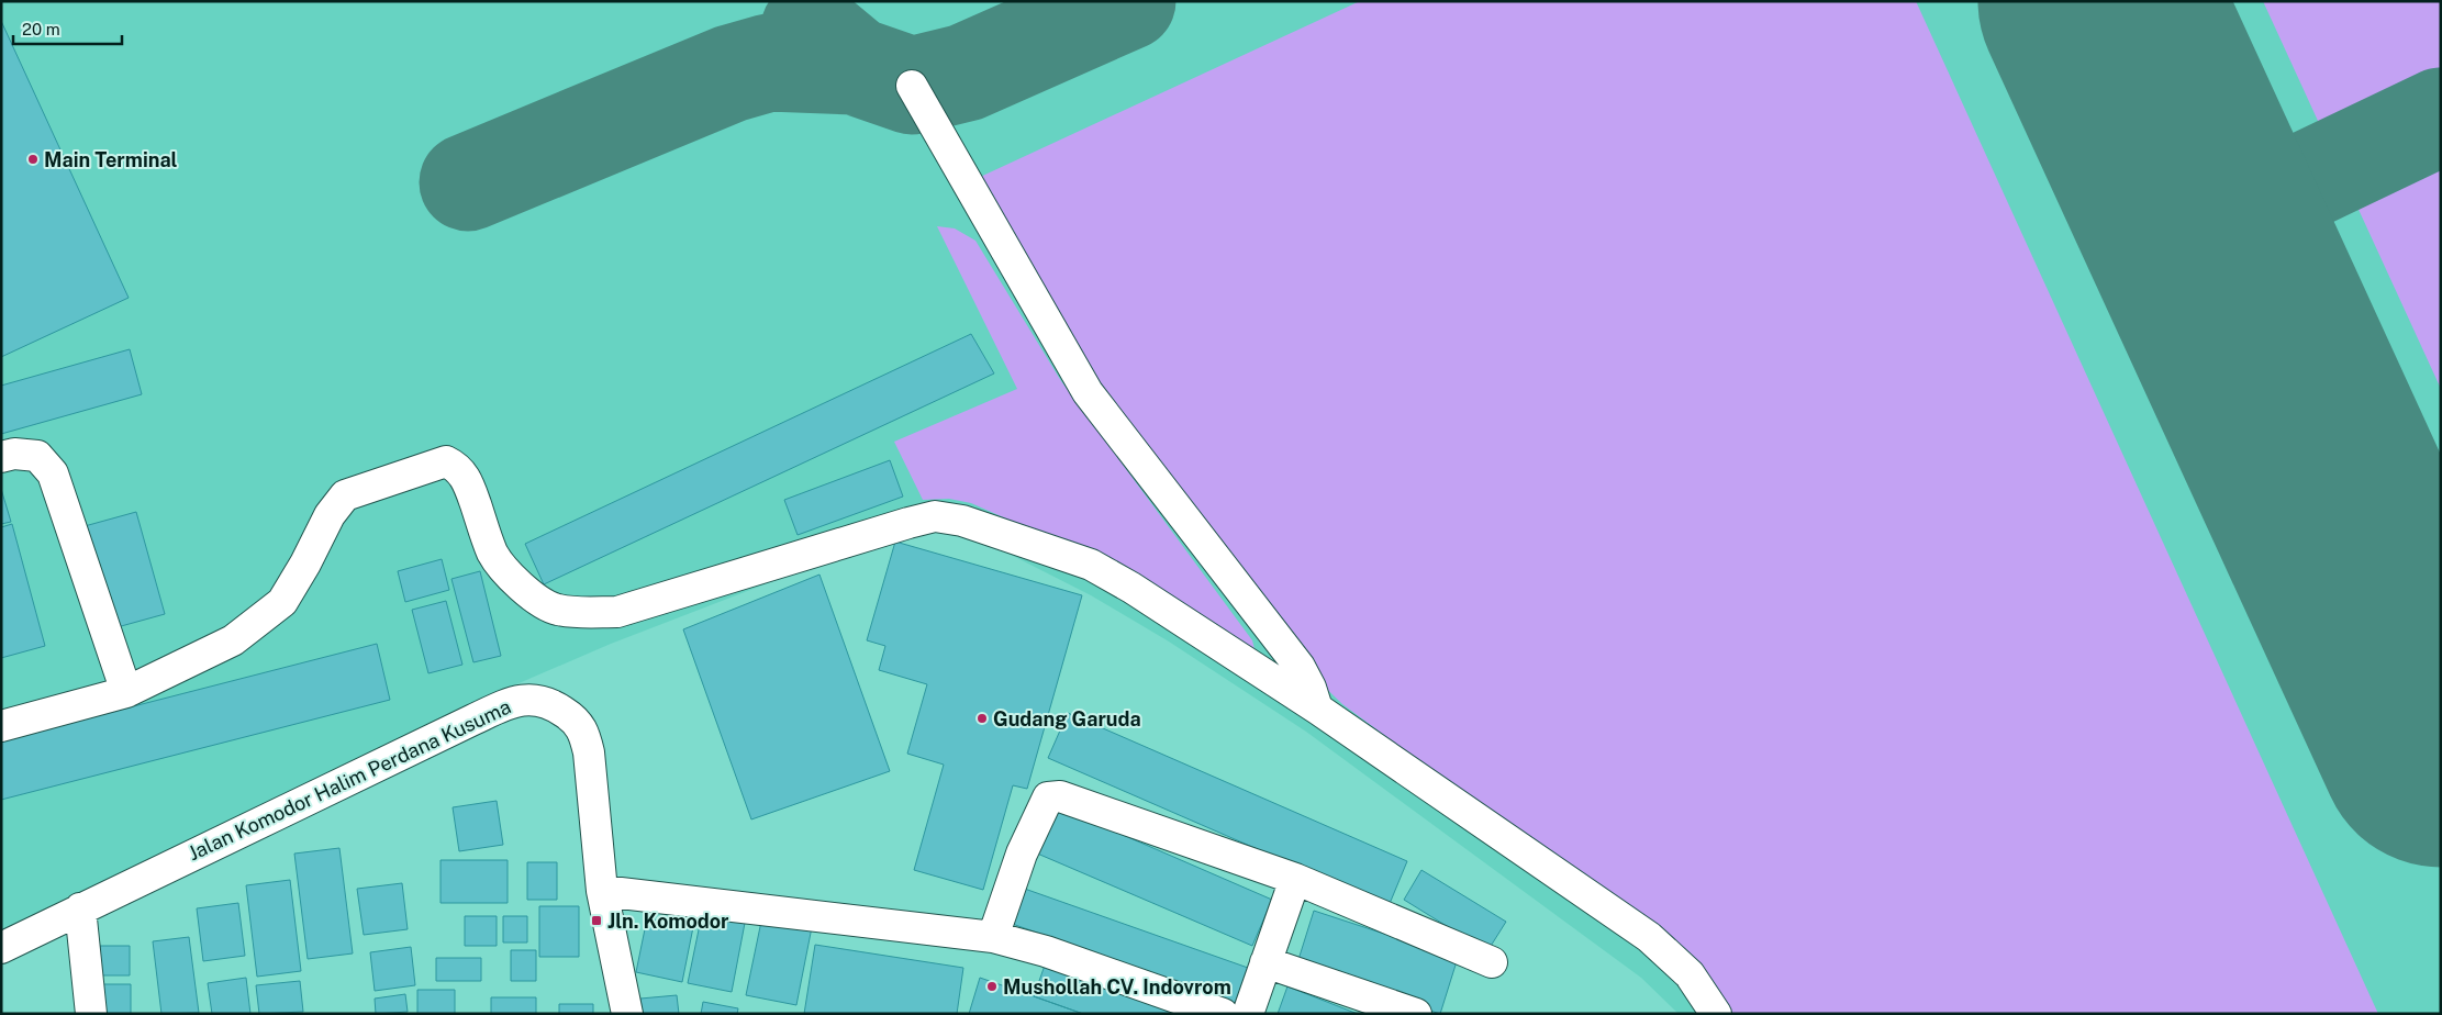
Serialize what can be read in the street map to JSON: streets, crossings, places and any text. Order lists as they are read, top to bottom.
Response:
{
  "streets": {
    "street": ["Jalan Komodor Halim Perdana Kusuma"]
  },
  "places": {
    "other": ["Main Terminal", "Gudang Garuda", "Mushollah CV. Indovrom"],
    "transit": ["Jln. Komodor"]
  },
  "scale_bar": "20 m"
}
